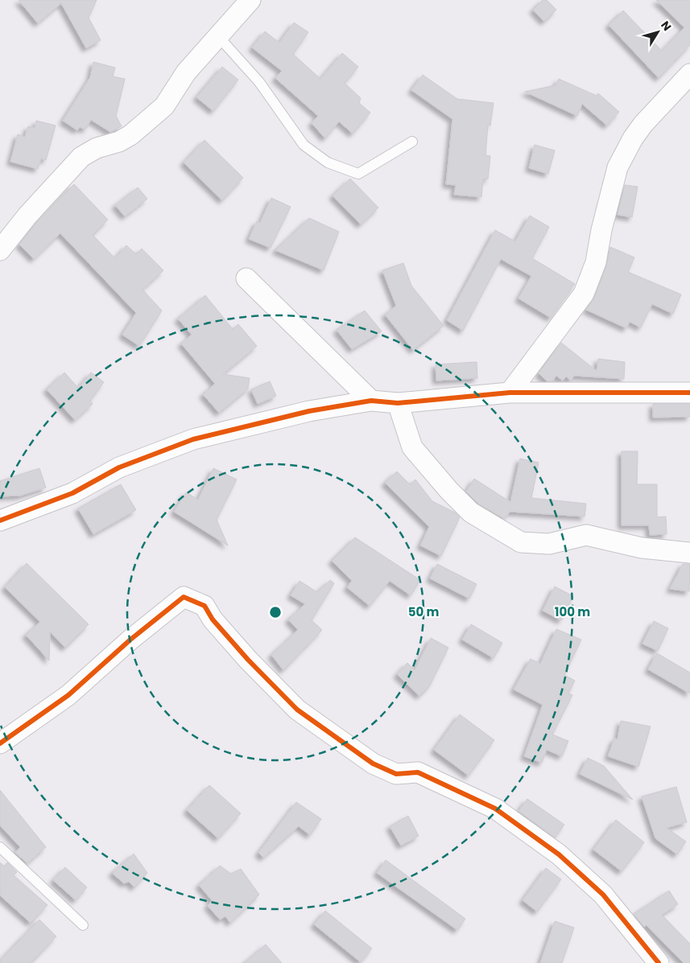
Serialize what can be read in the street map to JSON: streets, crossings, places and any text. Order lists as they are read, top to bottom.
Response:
{
  "north": "top right",
  "rings": ["50 m", "100 m"]
}
